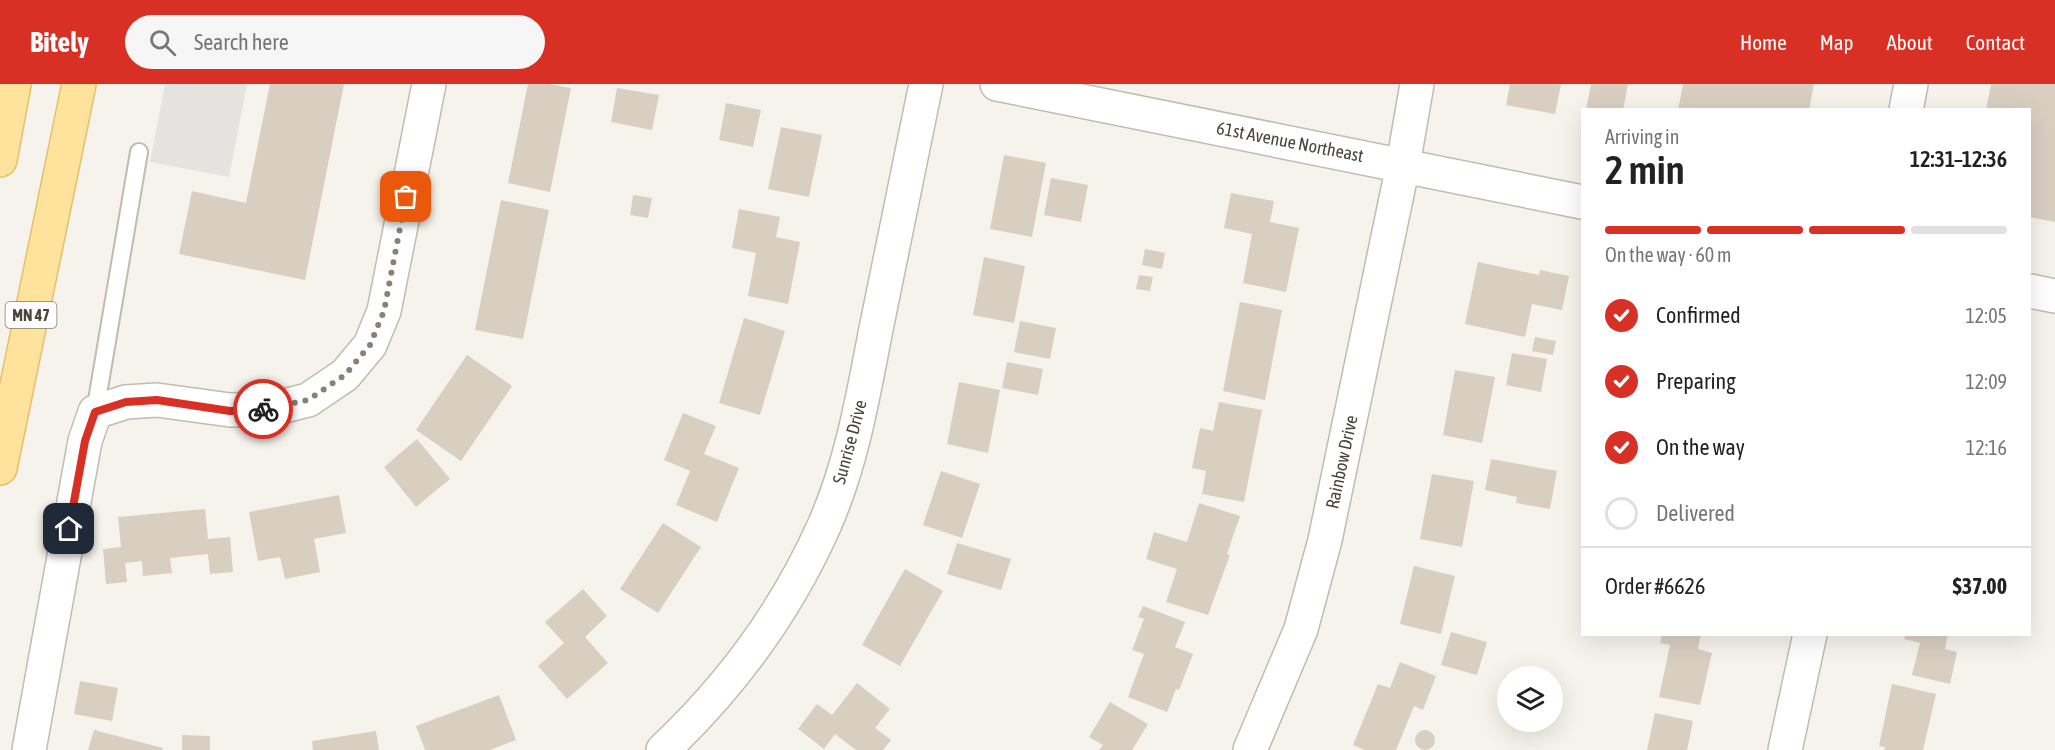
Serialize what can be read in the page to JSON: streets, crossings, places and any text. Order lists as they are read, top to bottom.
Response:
{
  "streets": {
    "main road": ["MN 47"],
    "street": ["61st Avenue Northeast", "Sunrise Drive", "Rainbow Drive"]
  },
  "crossings": [
    ["61st Avenue Northeast", "Rainbow Drive"]
  ],
  "page": {
    "header": "Bitely",
    "search": "Search here",
    "nav": [
      "Home",
      "Map",
      "About",
      "Contact"
    ],
    "heading": ["2 min", "Arriving in", "12:31–12:36"],
    "panel": ["Order #6626", "$37.00"],
    "bar": "On the way · 60 m",
    "list": [
      ["Confirmed", "12:05"],
      ["Preparing", "12:09"],
      ["On the way", "12:16"],
      "Delivered"
    ]
  }
}
